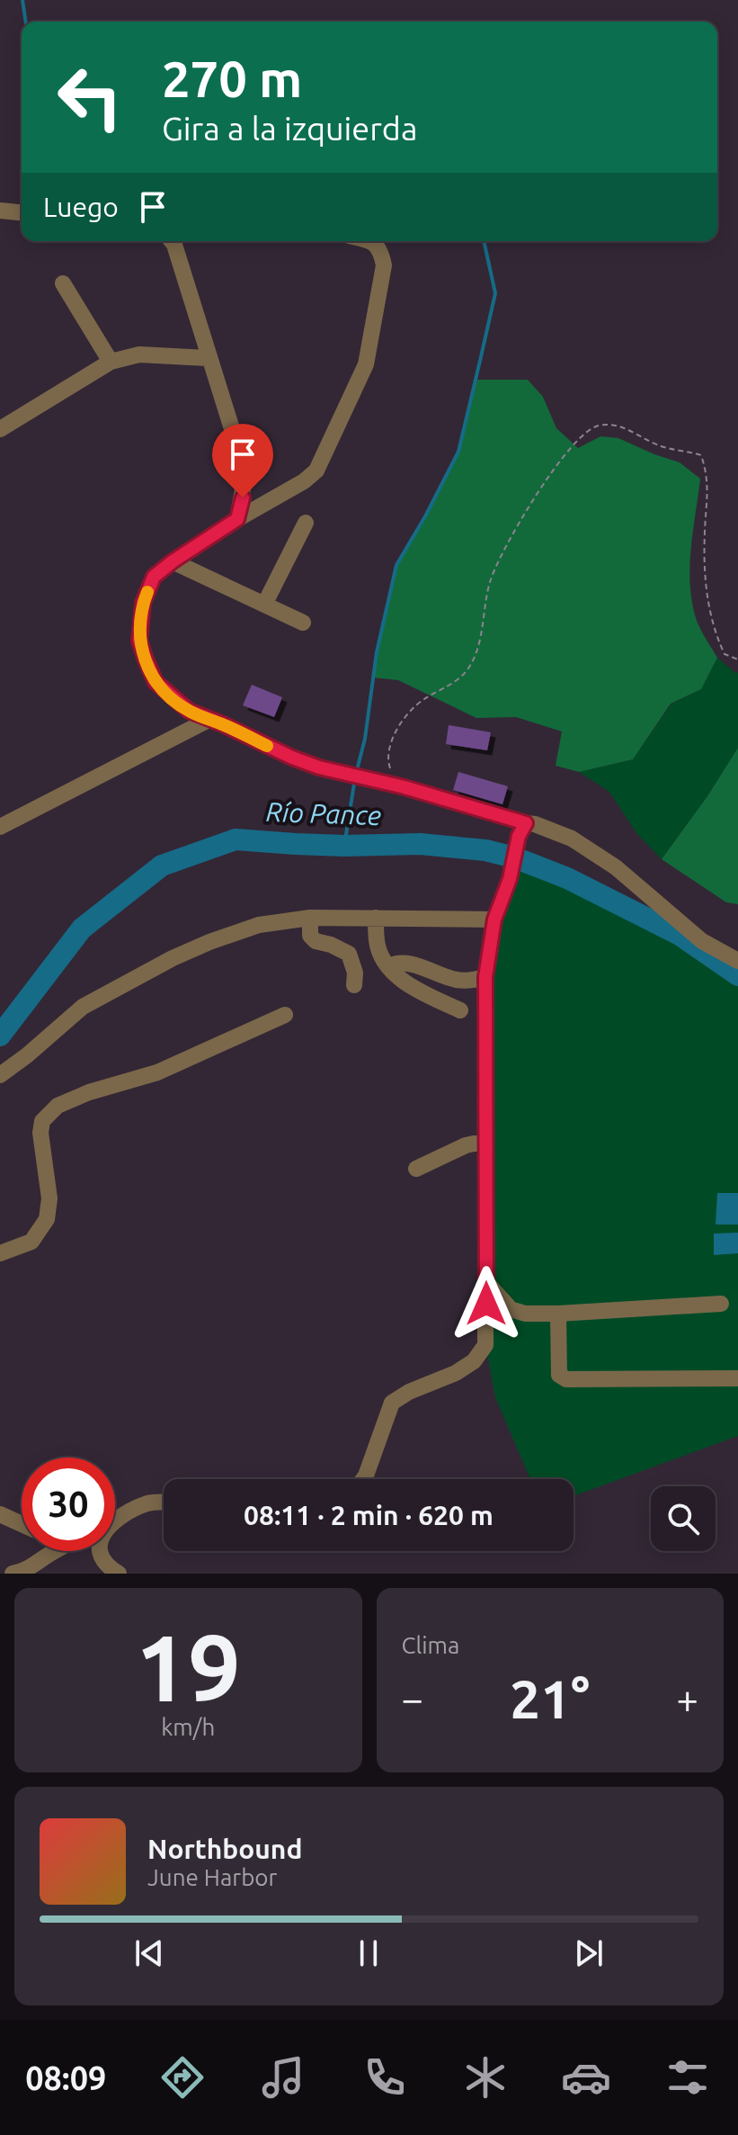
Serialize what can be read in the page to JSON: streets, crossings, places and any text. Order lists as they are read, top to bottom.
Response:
{
  "water": ["Río Pance"],
  "page": {
    "turn": ["270 m", "Gira a la izquierda"],
    "then": "Luego",
    "limit": "30",
    "trip": "08:11 · 2 min · 620 m",
    "tile": [
      ["19", "km/h"],
      "Clima"
    ],
    "heat": ["−", "21°", "+"],
    "song": ["Northbound", "June Harbor"],
    "tabs": "08:09"
  }
}
